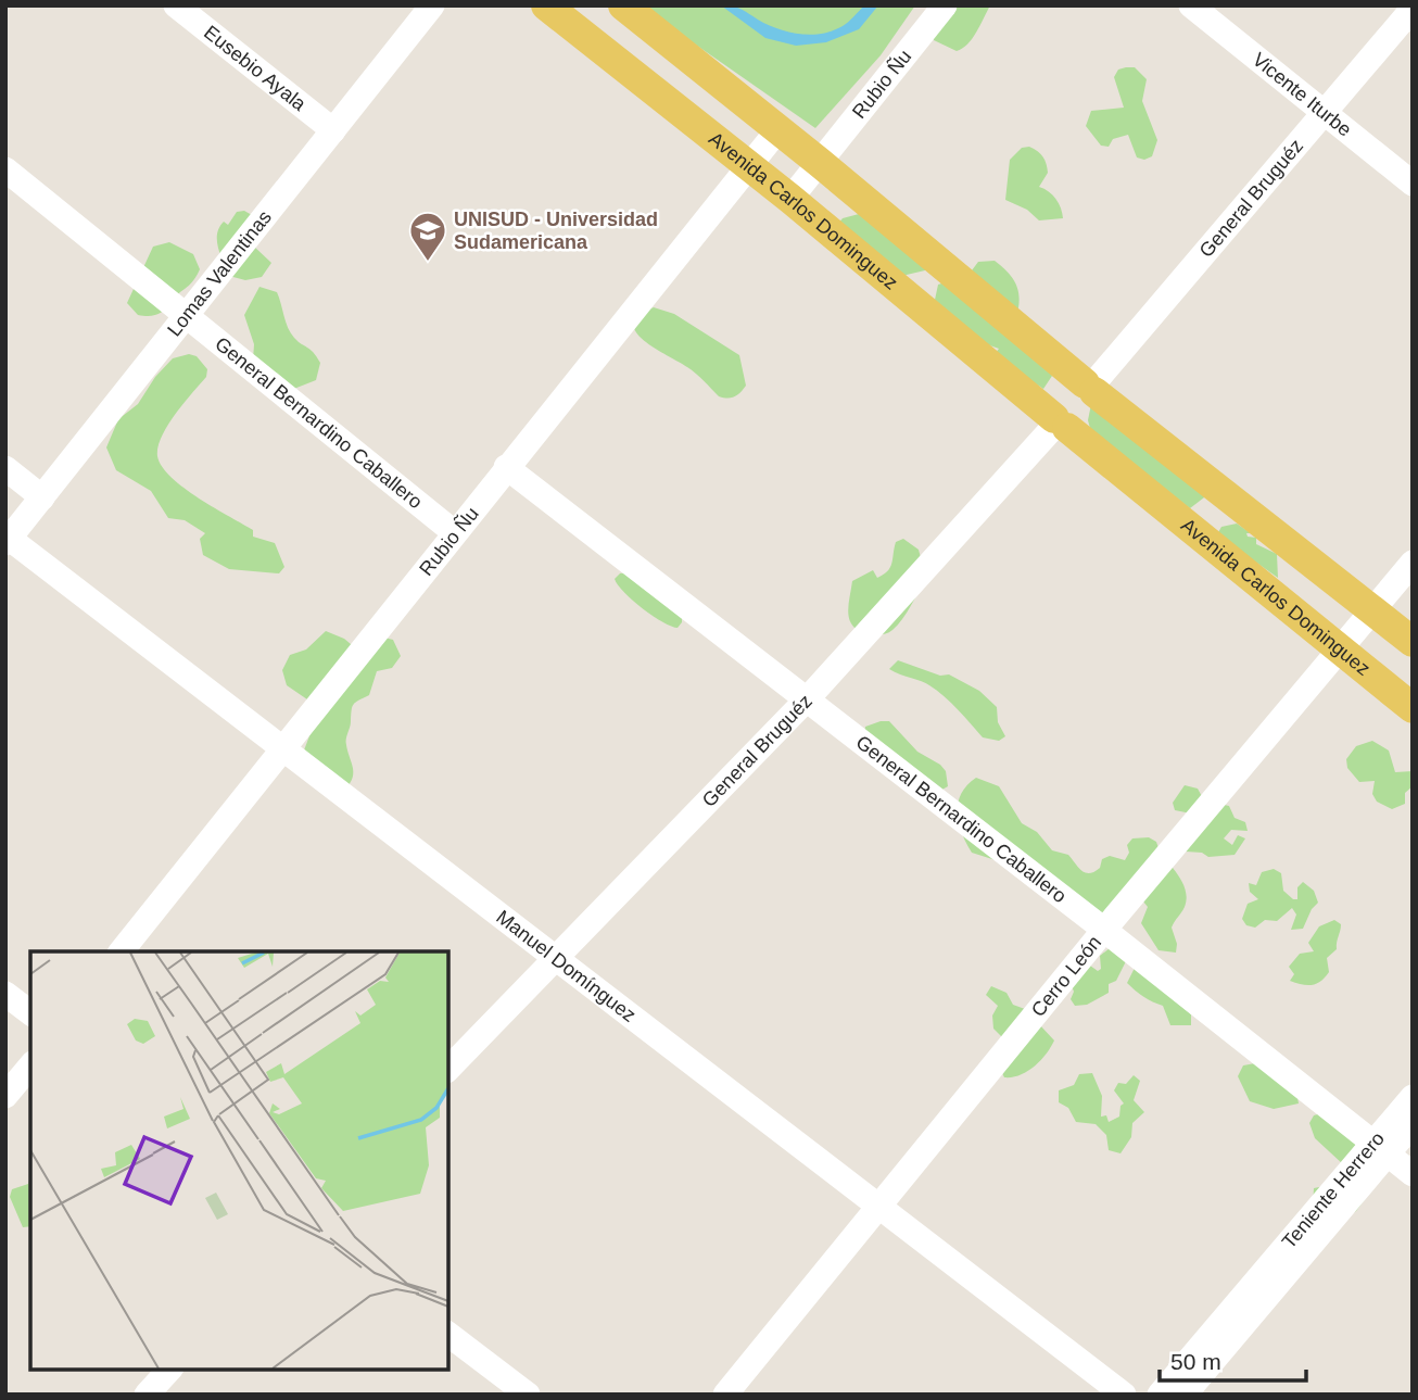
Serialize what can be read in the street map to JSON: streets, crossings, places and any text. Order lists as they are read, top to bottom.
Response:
{
  "streets": {
    "main road": ["Avenida Carlos Dominguez"],
    "street": [
      "Eusebio Ayala",
      "Rubio Ñu",
      "Vicente Iturbe",
      "General Bruguéz",
      "Lomas Valentinas",
      "General Bernardino Caballero",
      "Manuel Domínguez",
      "Cerro León",
      "Teniente Herrero"
    ]
  },
  "crossings": [
    ["Eusebio Ayala", "Lomas Valentinas"],
    ["Rubio Ñu", "Avenida Carlos Dominguez"],
    ["Rubio Ñu", "General Bernardino Caballero"],
    ["Rubio Ñu", "Manuel Domínguez"],
    ["Vicente Iturbe", "General Bruguéz"],
    ["General Bruguéz", "Avenida Carlos Dominguez"],
    ["General Bruguéz", "General Bernardino Caballero"],
    ["General Bruguéz", "Manuel Domínguez"],
    ["Avenida Carlos Dominguez", "Cerro León"],
    ["Lomas Valentinas", "General Bernardino Caballero"],
    ["Lomas Valentinas", "Manuel Domínguez"],
    ["General Bernardino Caballero", "Cerro León"],
    ["General Bernardino Caballero", "Teniente Herrero"],
    ["Manuel Domínguez", "Cerro León"]
  ],
  "places": {
    "school or university": ["UNISUD - Universidad Sudamericana"]
  },
  "scale_bar": "50 m"
}
